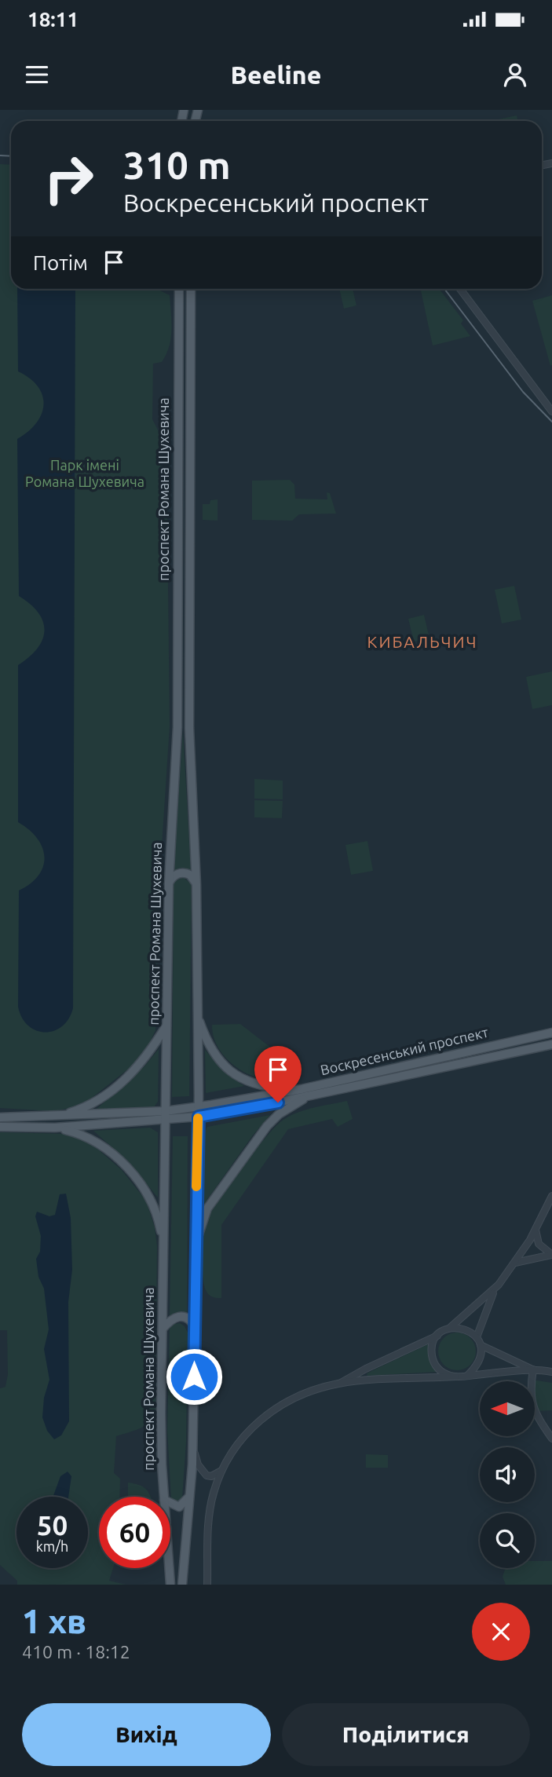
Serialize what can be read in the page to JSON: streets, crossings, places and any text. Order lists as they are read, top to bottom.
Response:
{
  "streets": {
    "main road": ["проспект Романа Шухевича", "Воскресенський проспект"]
  },
  "crossings": [
    ["проспект Романа Шухевича", "Воскресенський проспект"]
  ],
  "districts": ["КИБАЛЬЧИЧ"],
  "parks": ["Парк імені Романа Шухевича"],
  "north": "left",
  "page": {
    "status": "18:11",
    "header": "Beeline",
    "turn": ["310 m", "Воскресенський проспект"],
    "then": "Потім",
    "speed": "50 km/h",
    "limit": "60",
    "heading": ["1 хв", "410 m · 18:12"],
    "buttons": ["Вихід", "Поділитися"]
  }
}
